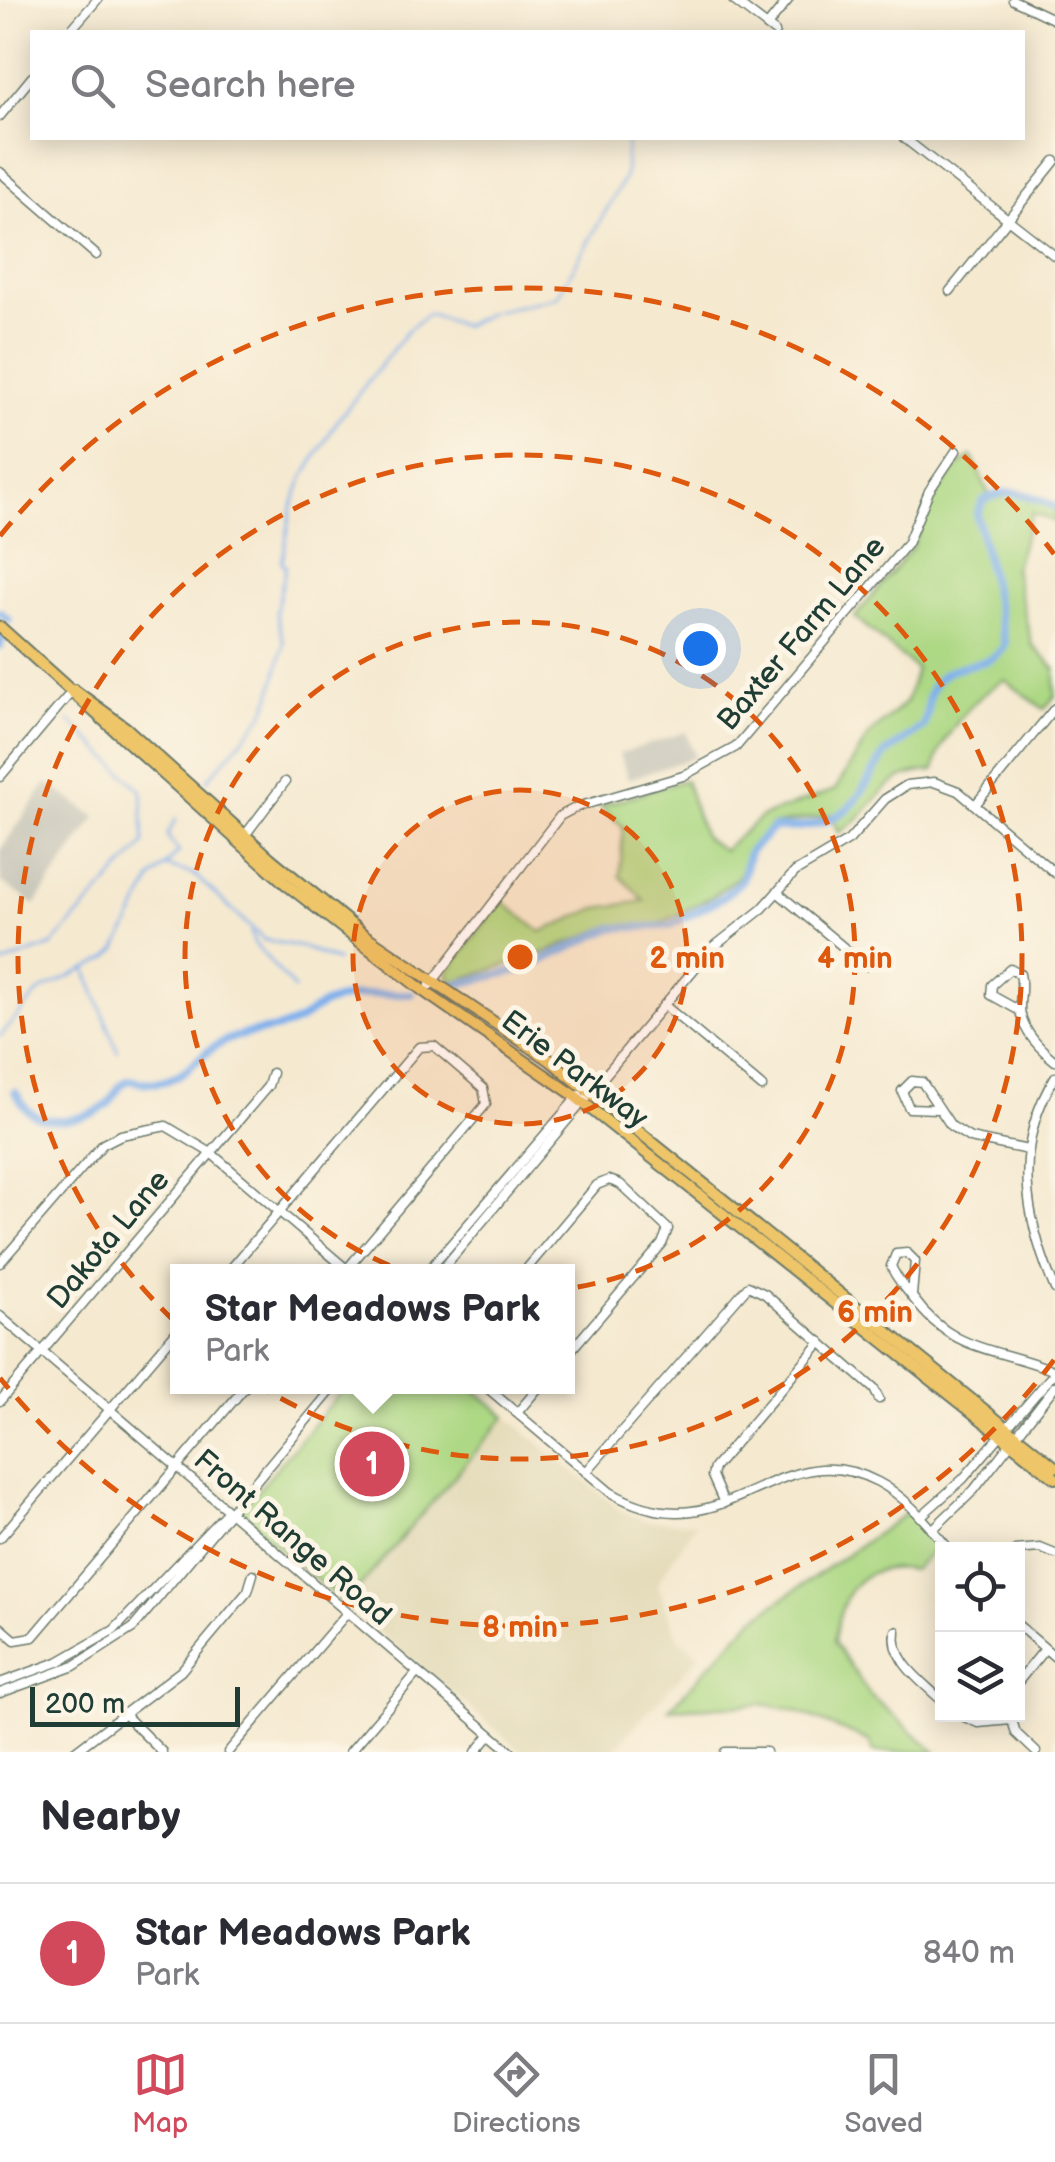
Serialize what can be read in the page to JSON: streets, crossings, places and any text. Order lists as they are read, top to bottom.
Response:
{
  "streets": {
    "main road": ["Erie Parkway"],
    "street": ["Baxter Farm Lane", "Dakota Lane", "Front Range Road"]
  },
  "crossings": [
    ["Baxter Farm Lane", "Erie Parkway"],
    ["Dakota Lane", "Front Range Road"]
  ],
  "scale_bar": "200 m",
  "page": {
    "search": "Search here",
    "popup": ["Star Meadows Park", "Park"],
    "pins": "1",
    "scale": "200 m",
    "heading": "Nearby",
    "list": [
      {
        "mark": "1",
        "name": "Star Meadows Park",
        "note": "Park",
        "value": "840 m"
      }
    ],
    "nav": ["Map", "Directions", "Saved"]
  },
  "rings": [
    "2 min",
    "4 min",
    "6 min",
    "8 min"
  ]
}
